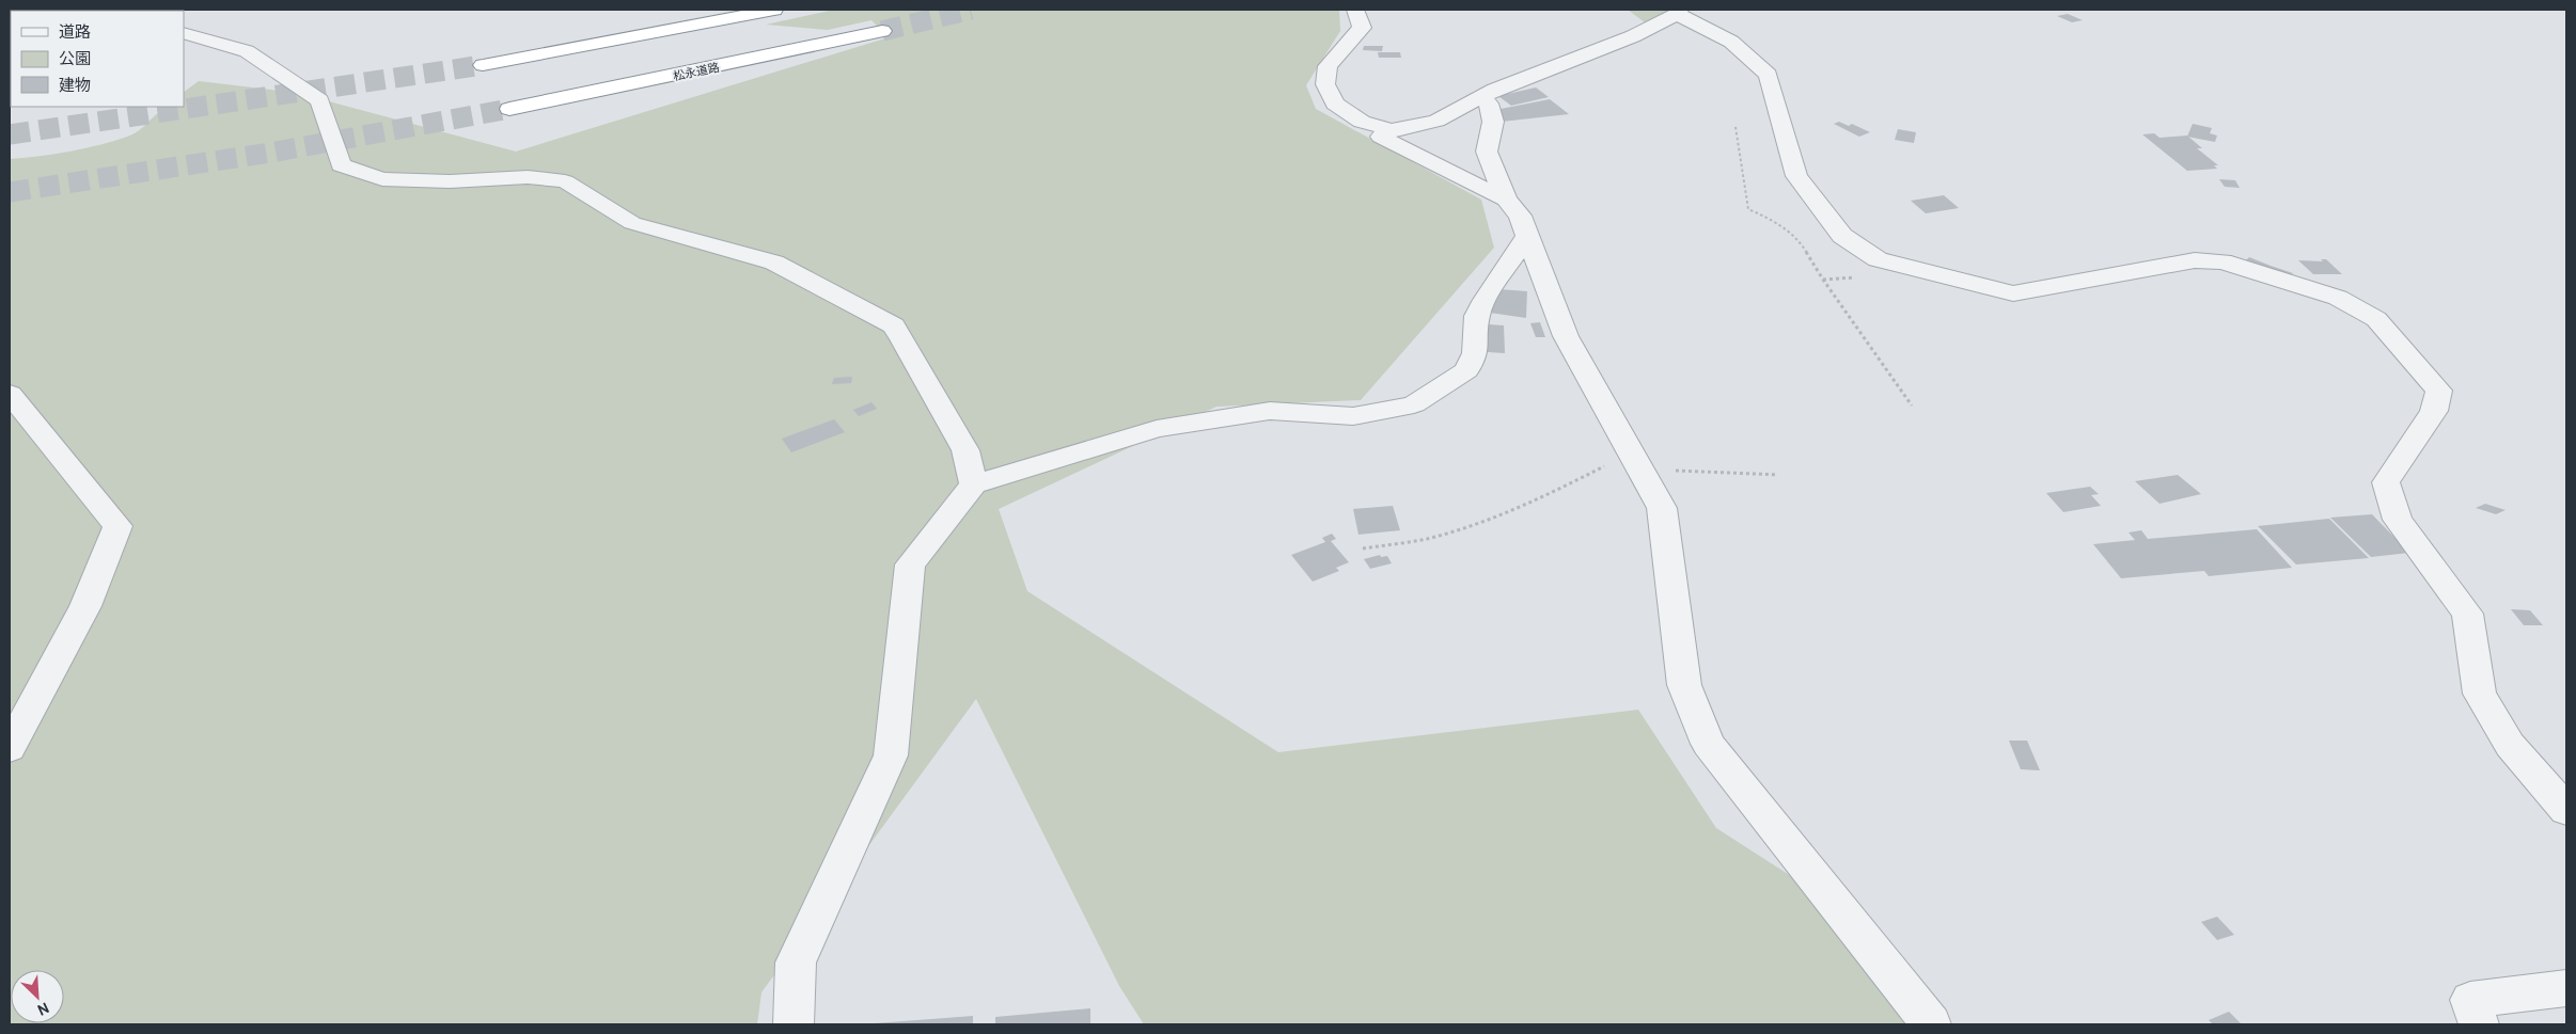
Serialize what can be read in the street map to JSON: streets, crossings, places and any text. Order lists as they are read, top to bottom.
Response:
{
  "streets": {
    "highway": ["松永道路"]
  },
  "legend": ["道路", "公園", "建物"],
  "north": "bottom right"
}
